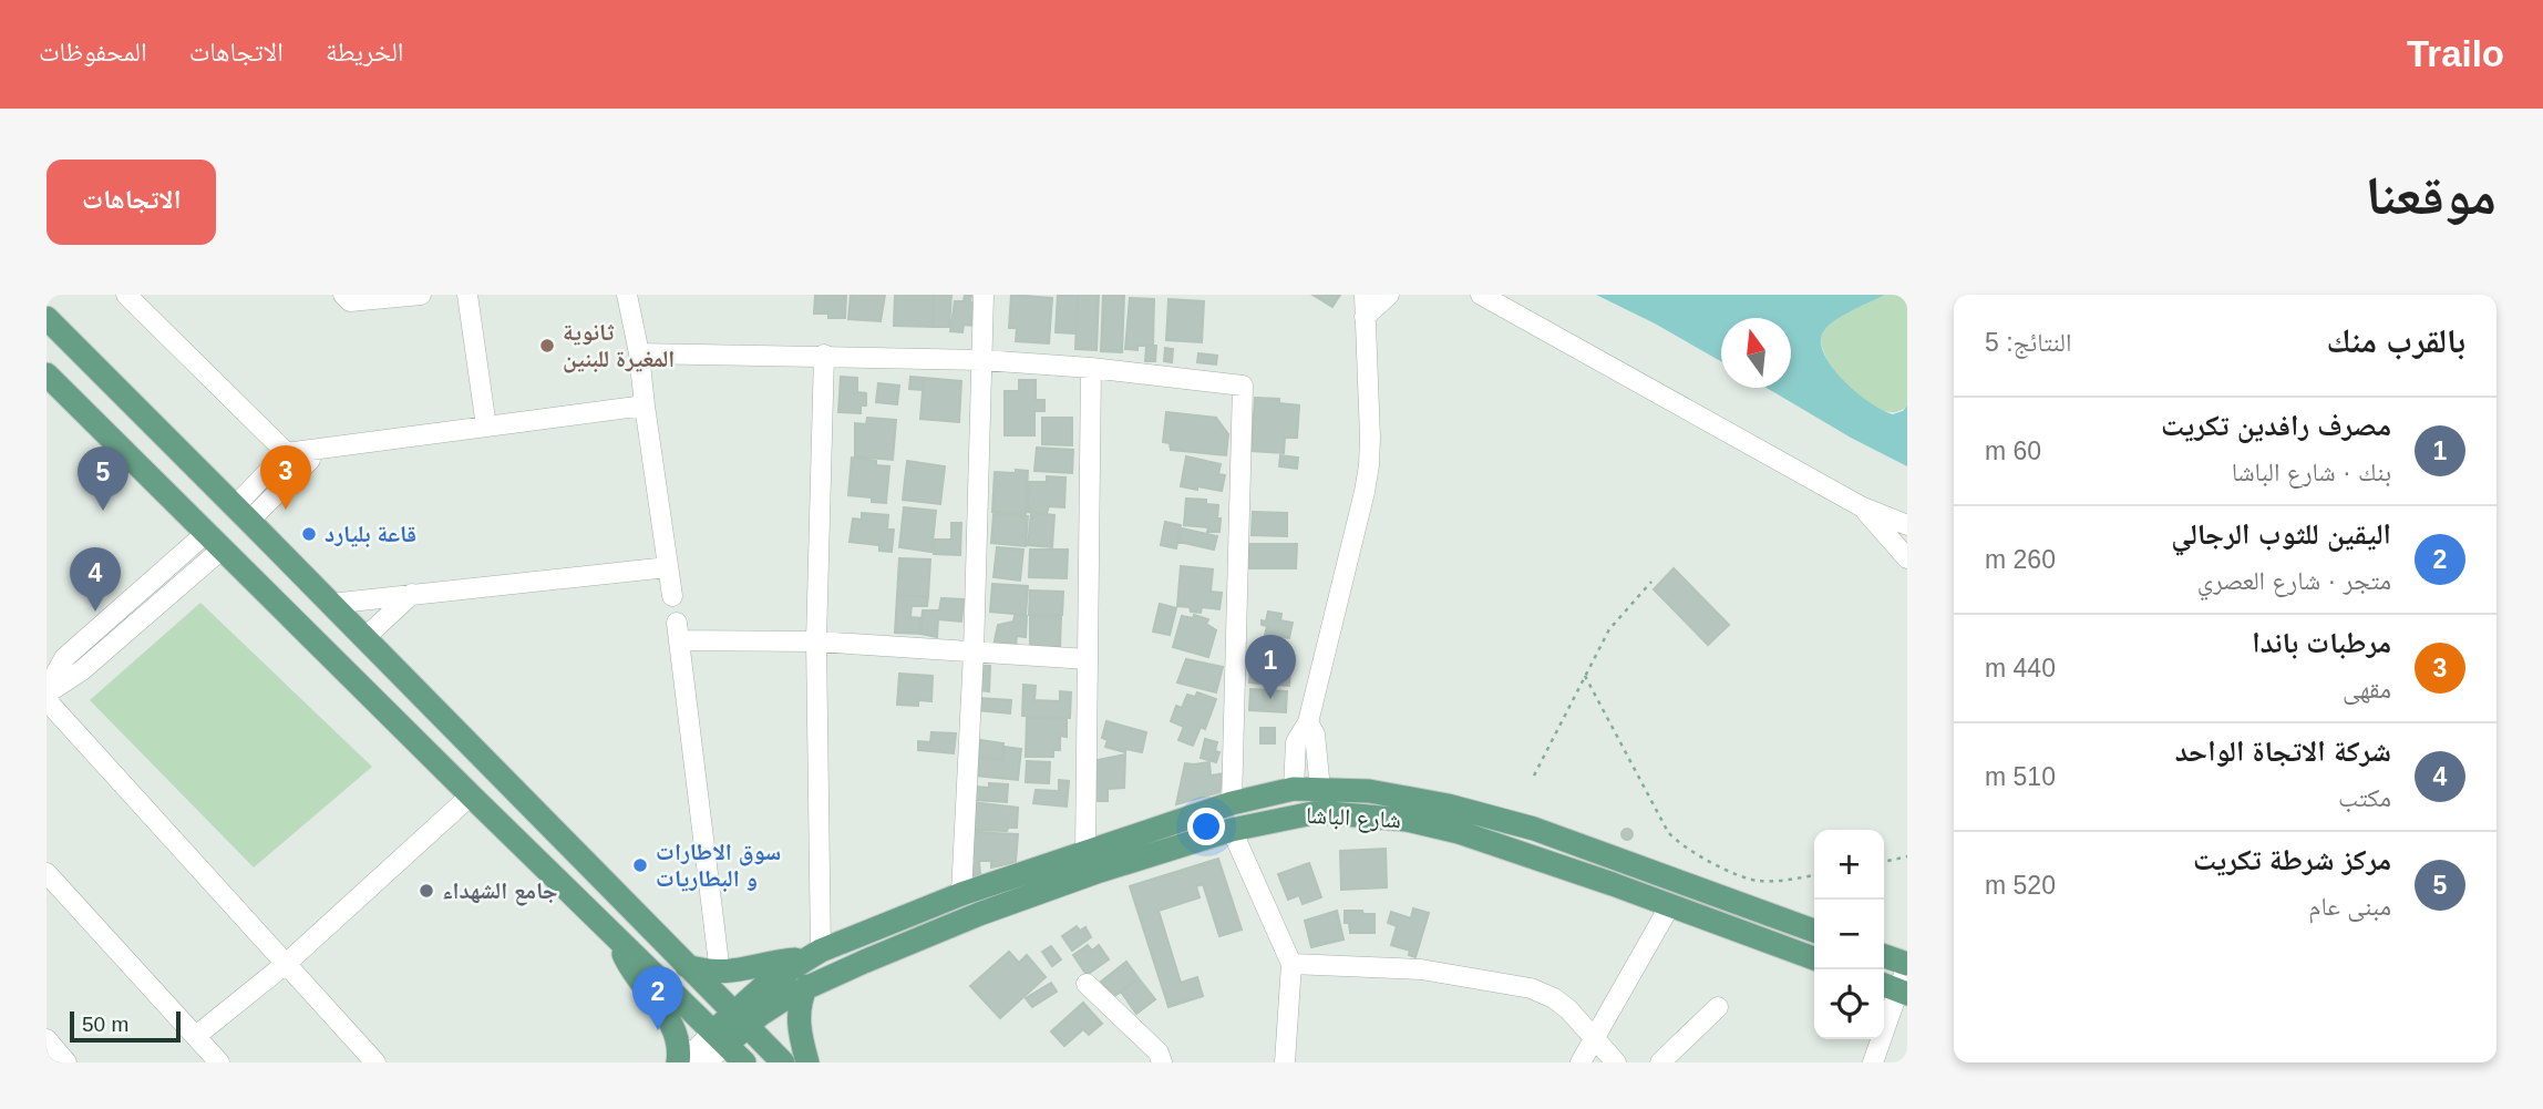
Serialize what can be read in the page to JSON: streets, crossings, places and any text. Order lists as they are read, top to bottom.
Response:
{
  "streets": {
    "main road": ["شارع الباشا"]
  },
  "places": [
    "ثانوية المغيرة للبنين",
    "قاعة بليارد",
    "سوق الاطارات و البطاريات",
    "جامع الشهداء"
  ],
  "scale_bar": "50 m",
  "north": "top",
  "page": {
    "header": "Trailo",
    "nav": ["الخريطة", "الاتجاهات", "المحفوظات"],
    "title": "موقعنا",
    "buttons": "الاتجاهات",
    "heading": ["بالقرب منك", "النتائج: 5"],
    "list": [
      {
        "mark": "1",
        "name": "مصرف رافدين تكريت",
        "note": "بنك · شارع الباشا",
        "value": "60 m"
      },
      {
        "mark": "2",
        "name": "اليقين للثوب الرجالي",
        "note": "متجر · شارع العصري",
        "value": "260 m"
      },
      {
        "mark": "3",
        "name": "مرطبات باندا",
        "note": "مقهى",
        "value": "440 m"
      },
      {
        "mark": "4",
        "name": "شركة الاتجاة الواحد",
        "note": "مكتب",
        "value": "510 m"
      },
      {
        "mark": "5",
        "name": "مركز شرطة تكريت",
        "note": "مبنى عام",
        "value": "520 m"
      }
    ],
    "pins": [
      "3",
      "5",
      "4",
      "1",
      "2"
    ],
    "map_buttons": ["+", "−"],
    "scale": "50 m"
  }
}
